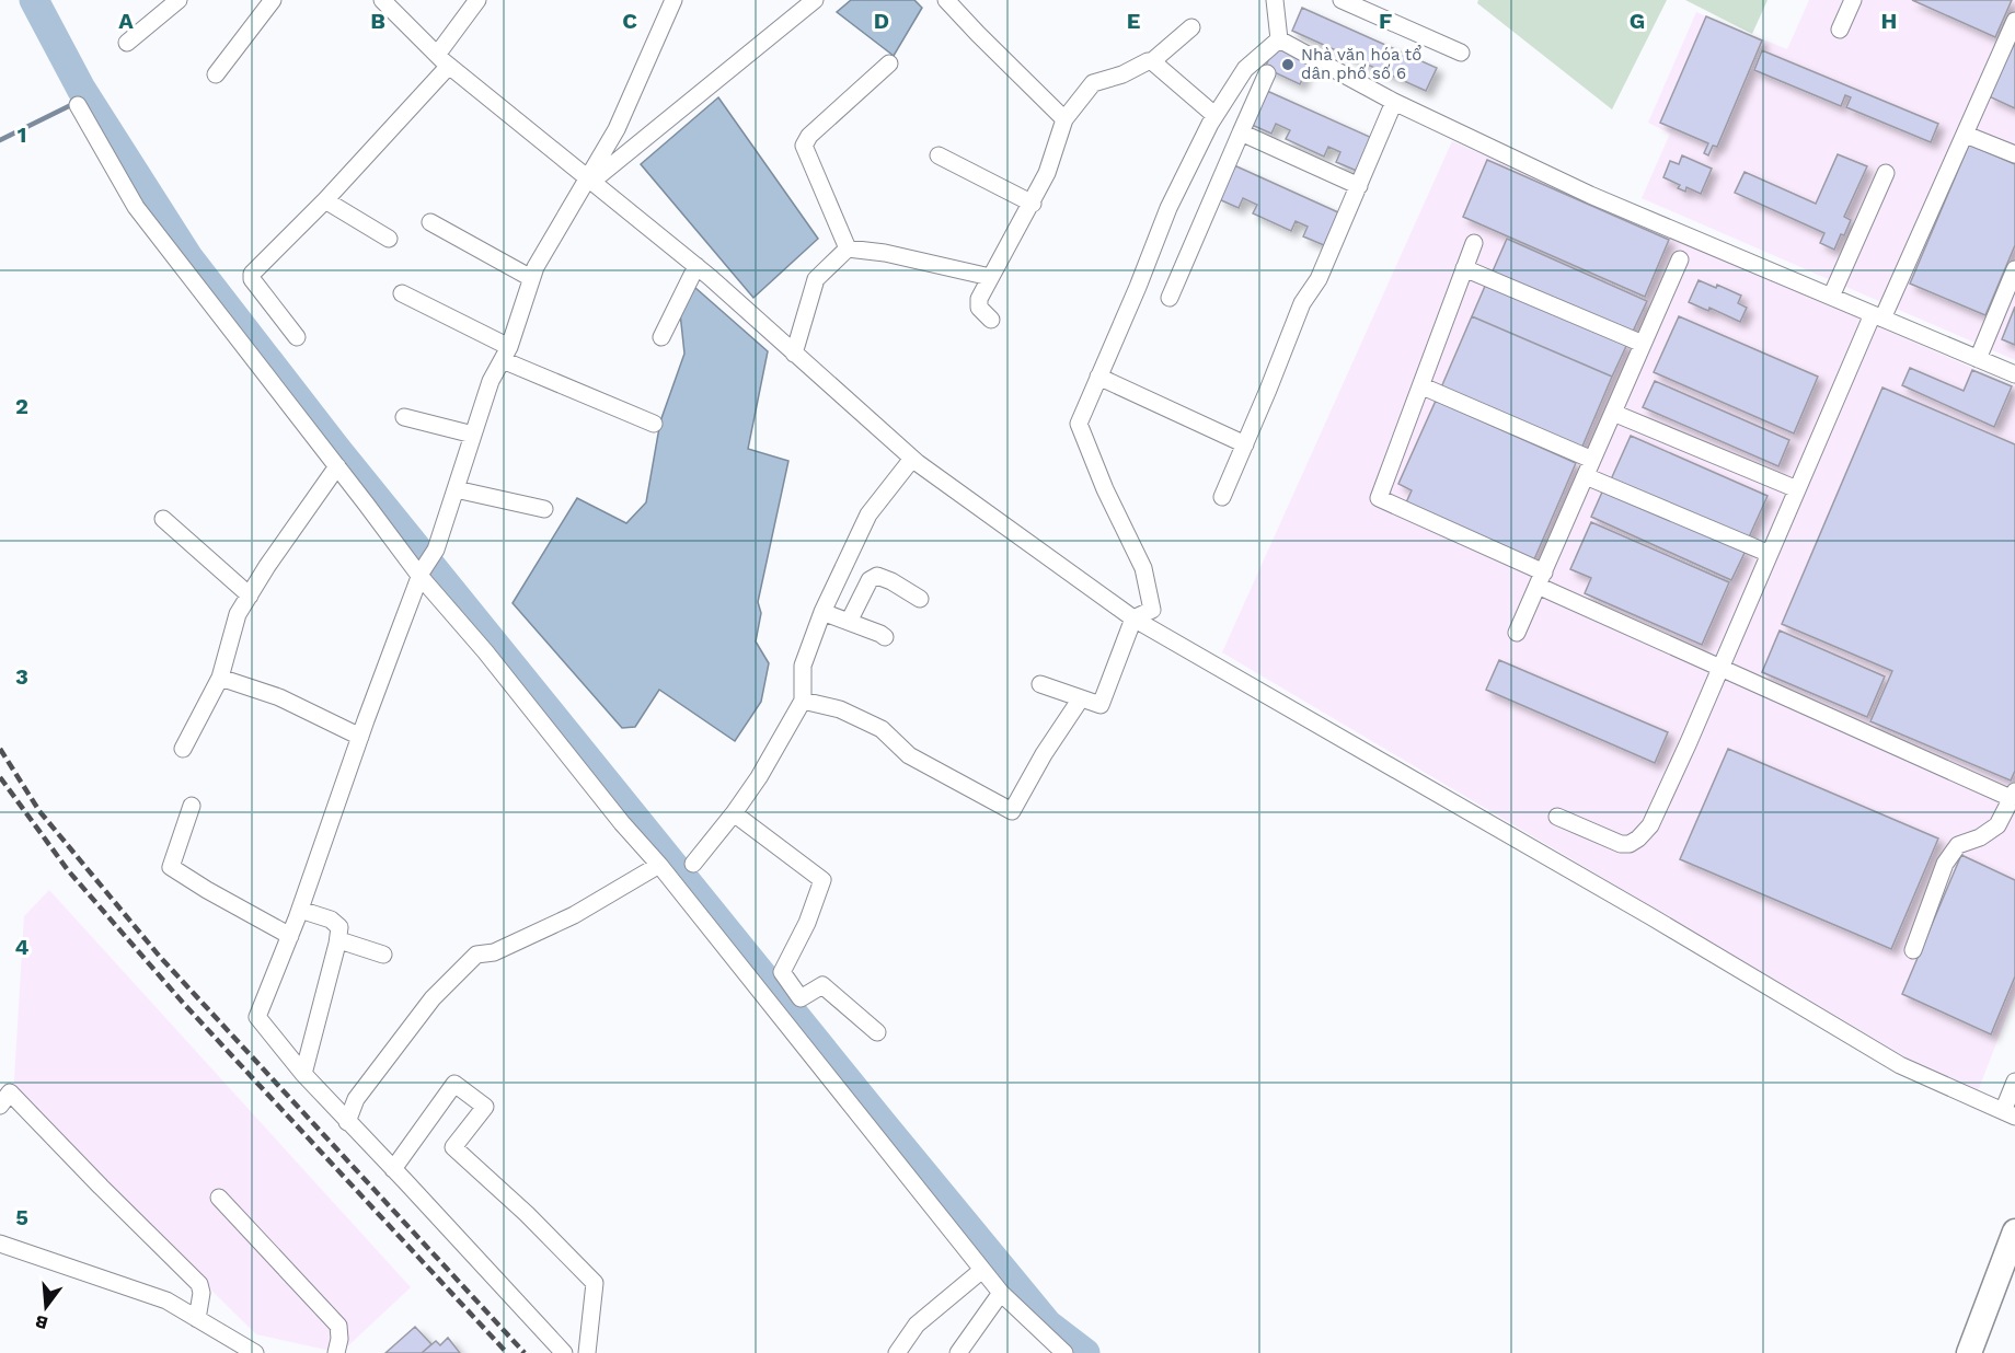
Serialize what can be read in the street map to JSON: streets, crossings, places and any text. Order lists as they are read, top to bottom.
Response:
{
  "places": ["Nhà văn hóa tổ dân phố số 6"],
  "north": "bottom",
  "grid": {
    "columns": [
      "A",
      "B",
      "C",
      "D",
      "E",
      "F",
      "G",
      "H"
    ],
    "rows": [
      "1",
      "2",
      "3",
      "4",
      "5"
    ]
  }
}
